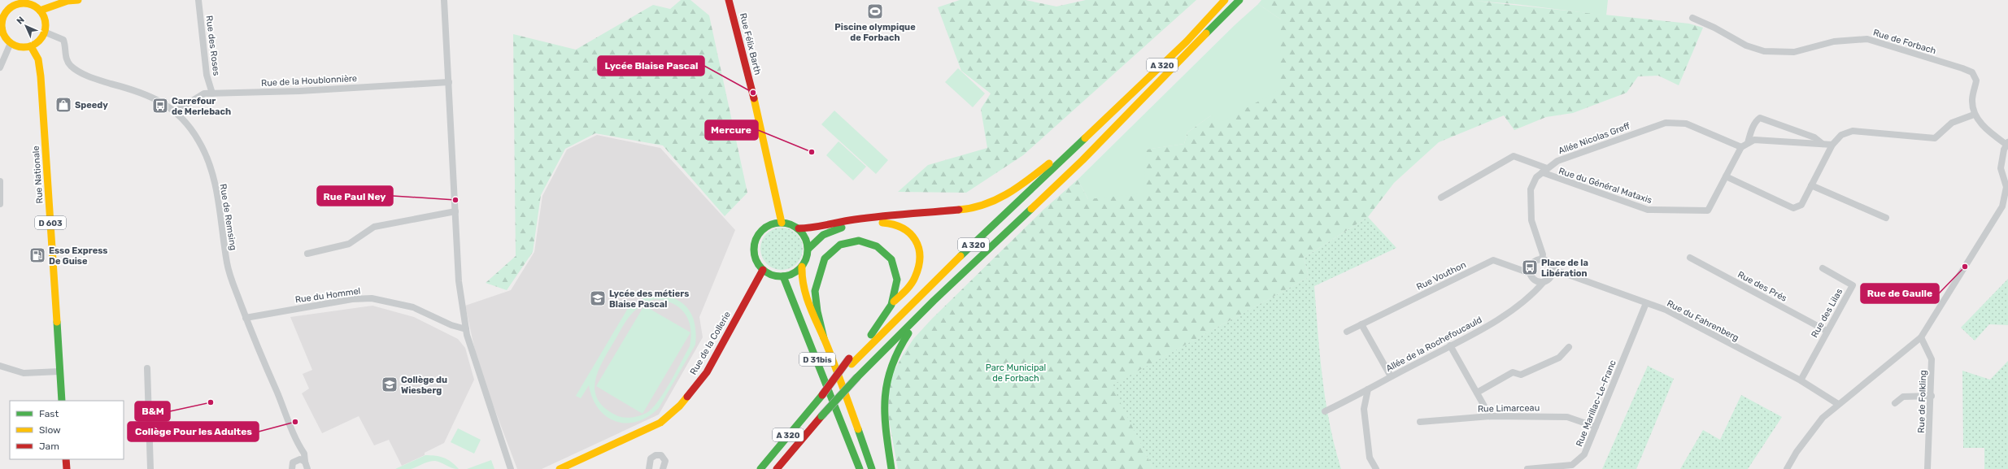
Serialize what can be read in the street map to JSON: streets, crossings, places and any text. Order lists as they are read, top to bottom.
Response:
{
  "streets": {
    "main road": [
      "Rue Félix Barth",
      "A 320",
      "Rue Nationale",
      "D 603",
      "Rue de la Collerie",
      "D 31bis"
    ],
    "street": [
      "Rue de Forbach",
      "Rue des Roses",
      "Rue de la Houblonnière",
      "Allée Nicolas Greff",
      "Rue du Général Mataxis",
      "Rue de Remsing",
      "Rue Vouthon",
      "Rue des Prés",
      "Rue du Hommel",
      "Rue des Lilas",
      "Rue du Fahrenberg",
      "Allée de la Rochefoucauld",
      "Rue de Folkling",
      "Rue Marillac-Le-Franc",
      "Rue Limarceau"
    ]
  },
  "crossings": [
    ["Rue Félix Barth", "Rue de la Collerie"],
    ["Rue Félix Barth", "D 31bis"],
    ["Rue des Roses", "Rue de la Houblonnière"],
    ["Rue de la Houblonnière", "Rue de Remsing"],
    ["Allée Nicolas Greff", "Rue du Général Mataxis"],
    ["Allée Nicolas Greff", "Rue Vouthon"],
    ["Allée Nicolas Greff", "Rue du Fahrenberg"],
    ["Allée Nicolas Greff", "Allée de la Rochefoucauld"],
    ["Rue Nationale", "Rue de Remsing"],
    ["Rue de Remsing", "Rue du Hommel"],
    ["Rue Vouthon", "Rue du Fahrenberg"],
    ["Rue Vouthon", "Allée de la Rochefoucauld"],
    ["Rue des Prés", "Rue des Lilas"],
    ["Rue des Lilas", "Rue du Fahrenberg"],
    ["Rue du Fahrenberg", "Allée de la Rochefoucauld"],
    ["Rue du Fahrenberg", "Rue Marillac-Le-Franc"],
    ["Rue de la Collerie", "D 31bis"],
    ["Rue Marillac-Le-Franc", "Rue Limarceau"]
  ],
  "parks": ["Parc Municipal de Forbach"],
  "places": {
    "sports": ["Piscine olympique de Forbach"],
    "other": [
      "Lycée Blaise Pascal",
      "Mercure",
      "Rue Paul Ney",
      "Rue de Gaulle",
      "B&M",
      "Collège Pour les Adultes"
    ],
    "shop": ["Speedy"],
    "bus stop": ["Carrefour de Merlebach", "Place de la Libération"],
    "fuel station": ["Esso Express De Guise"],
    "school or university": ["Lycée des métiers Blaise Pascal", "Collège du Wiesberg"]
  },
  "legend": ["Fast", "Slow", "Jam"],
  "north": "top left"
}
